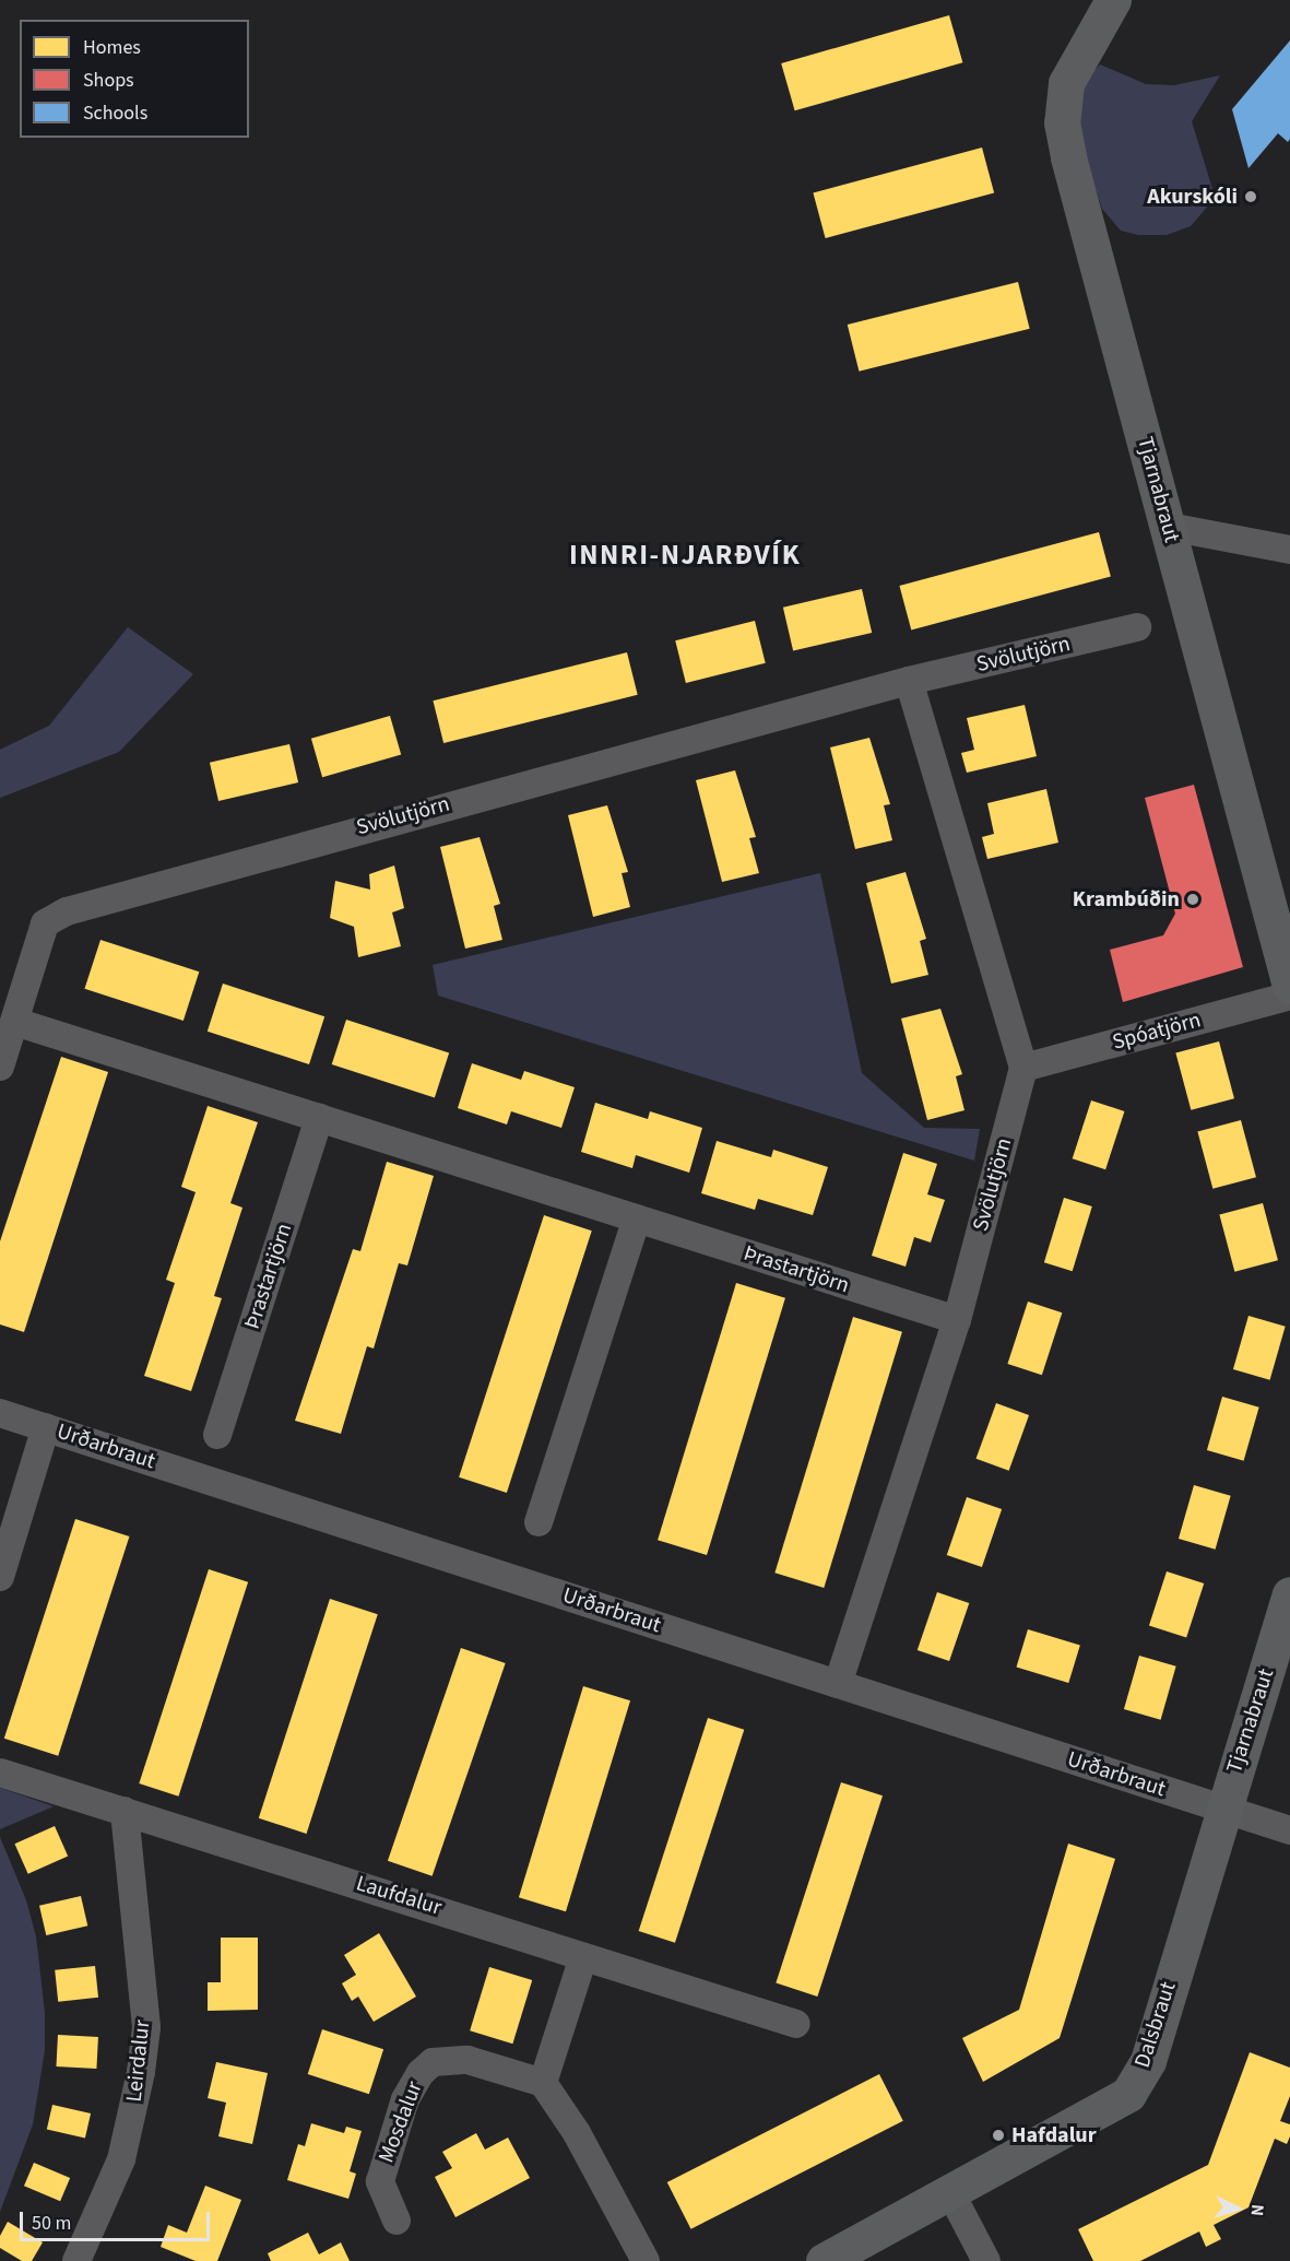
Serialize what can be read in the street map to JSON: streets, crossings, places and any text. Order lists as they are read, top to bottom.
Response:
{
  "streets": {
    "street": [
      "Tjarnabraut",
      "Svölutjörn",
      "Spóatjörn",
      "Þrastartjörn",
      "Urðarbraut",
      "Laufdalur",
      "Dalsbraut",
      "Leirdalur",
      "Mosdalur"
    ]
  },
  "crossings": [
    ["Tjarnabraut", "Urðarbraut"],
    ["Tjarnabraut", "Dalsbraut"],
    ["Svölutjörn", "Spóatjörn"],
    ["Svölutjörn", "Þrastartjörn"],
    ["Svölutjörn", "Urðarbraut"],
    ["Urðarbraut", "Dalsbraut"],
    ["Laufdalur", "Leirdalur"]
  ],
  "districts": ["INNRI-NJARÐVÍK"],
  "places": ["Akurskóli", "Krambúðin", "Hafdalur"],
  "legend": ["Homes", "Shops", "Schools"],
  "scale_bar": "50 m",
  "north": "right"
}
